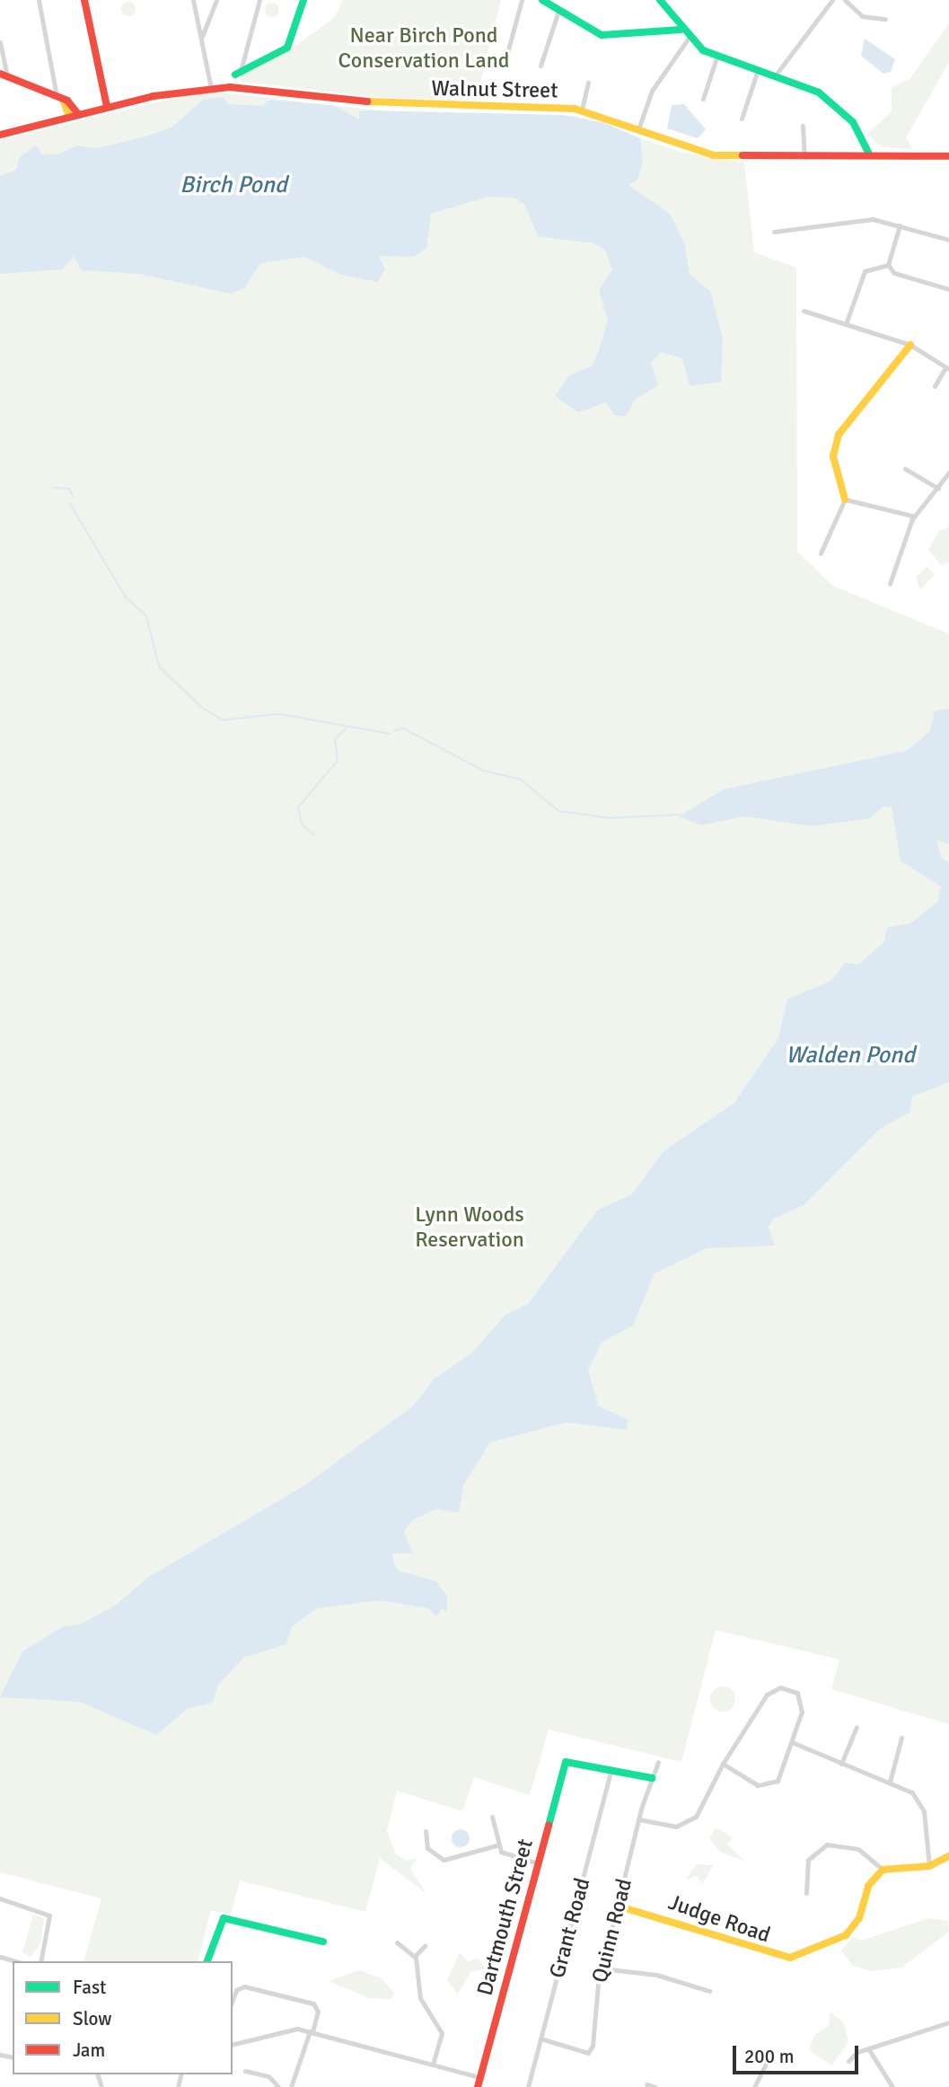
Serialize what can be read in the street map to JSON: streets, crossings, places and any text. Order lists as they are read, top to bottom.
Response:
{
  "streets": {
    "street": [
      "Walnut Street",
      "Dartmouth Street",
      "Judge Road",
      "Grant Road",
      "Quinn Road"
    ]
  },
  "crossings": [
    ["Dartmouth Street", "Grant Road"],
    ["Judge Road", "Quinn Road"],
    ["Grant Road", "Quinn Road"]
  ],
  "water": ["Birch Pond", "Walden Pond"],
  "parks": ["Near Birch Pond Conservation Land", "Lynn Woods Reservation"],
  "legend": ["Fast", "Slow", "Jam"],
  "scale_bar": "200 m"
}
